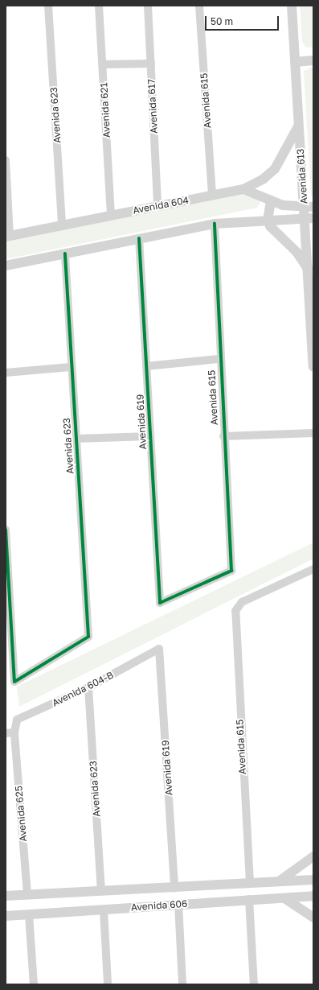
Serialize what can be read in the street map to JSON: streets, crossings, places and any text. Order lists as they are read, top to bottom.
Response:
{
  "streets": {
    "street": [
      "Avenida 615",
      "Avenida 617",
      "Avenida 621",
      "Avenida 623",
      "Avenida 613",
      "Avenida 604",
      "Avenida 619",
      "Avenida 604-B",
      "Avenida 625",
      "Avenida 606"
    ]
  },
  "crossings": [
    ["Avenida 615", "Avenida 604"],
    ["Avenida 615", "Avenida 619"],
    ["Avenida 615", "Avenida 606"],
    ["Avenida 617", "Avenida 604"],
    ["Avenida 621", "Avenida 604"],
    ["Avenida 623", "Avenida 604"],
    ["Avenida 623", "Avenida 604-B"],
    ["Avenida 623", "Avenida 606"],
    ["Avenida 613", "Avenida 604"],
    ["Avenida 619", "Avenida 604-B"],
    ["Avenida 619", "Avenida 606"],
    ["Avenida 604-B", "Avenida 625"],
    ["Avenida 625", "Avenida 606"]
  ],
  "scale_bar": "50 m"
}
